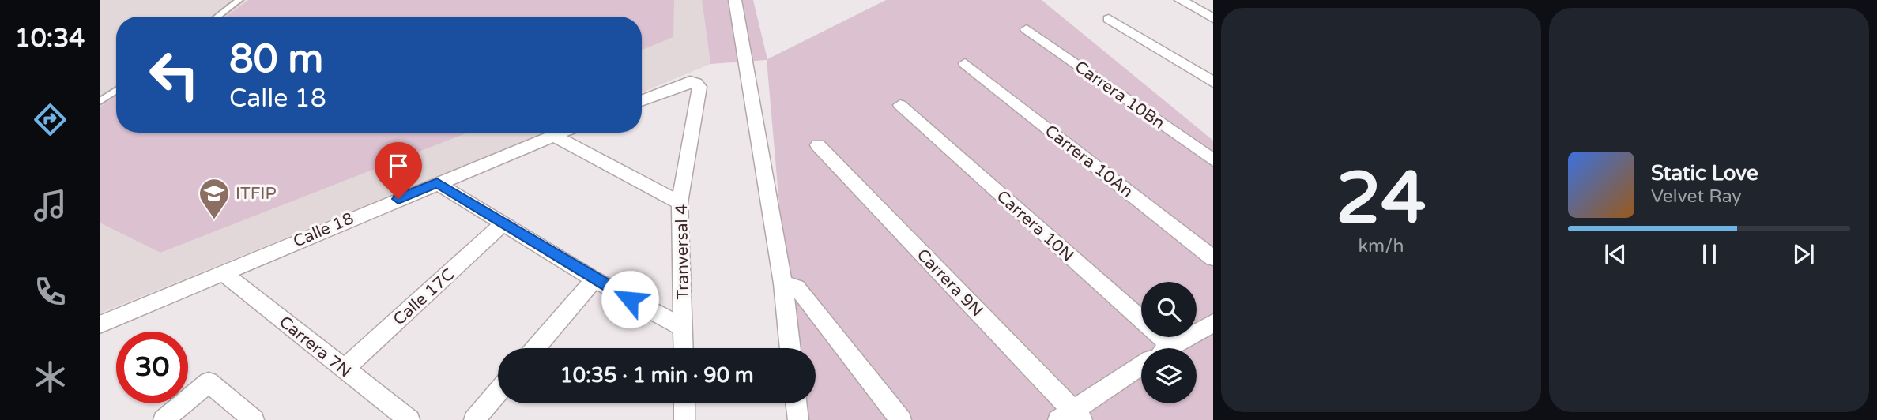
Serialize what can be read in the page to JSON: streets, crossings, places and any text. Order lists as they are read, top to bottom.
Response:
{
  "streets": {
    "street": [
      "Carrera 10Bn",
      "Carrera 10An",
      "Carrera 10N",
      "Calle 18",
      "Tranversal 4",
      "Carrera 9N",
      "Calle 17C",
      "Carrera 7N"
    ]
  },
  "crossings": [
    ["Calle 18", "Carrera 7N"],
    ["Calle 17C", "Carrera 7N"]
  ],
  "places": {
    "school or university": ["ITFIP"]
  },
  "page": {
    "tabs": "10:34",
    "tile": ["24", "km/h"],
    "turn": ["80 m", "Calle 18"],
    "song": ["Static Love", "Velvet Ray"],
    "limit": "30",
    "trip": "10:35 · 1 min · 90 m"
  }
}
